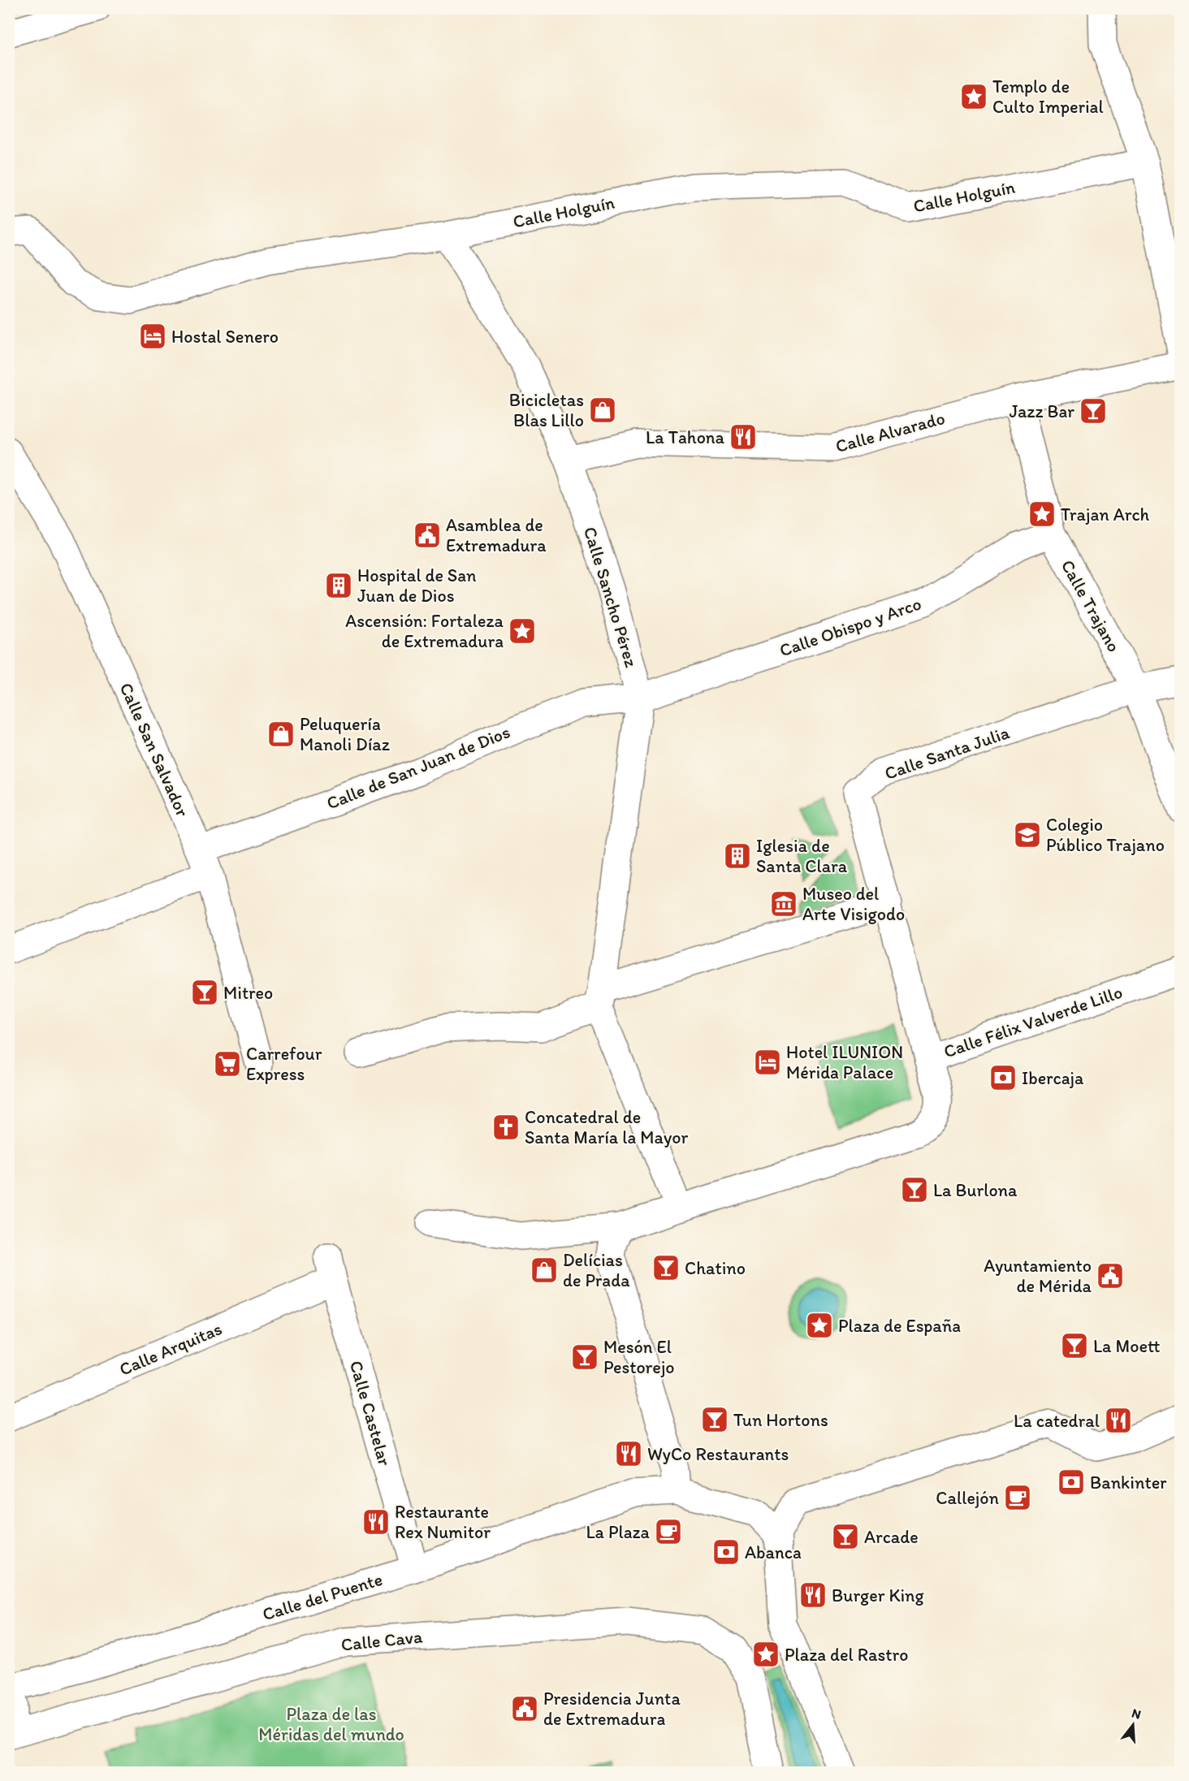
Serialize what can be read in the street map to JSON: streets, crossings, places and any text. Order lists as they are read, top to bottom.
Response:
{
  "streets": {
    "street": [
      "Calle Holguín",
      "Calle Alvarado",
      "Calle Sancho Pérez",
      "Calle Trajano",
      "Calle Obispo y Arco",
      "Calle San Salvador",
      "Calle Santa Julia",
      "Calle de San Juan de Dios",
      "Calle Félix Valverde Lillo",
      "Calle Arquitas",
      "Calle Castelar",
      "Calle del Puente",
      "Calle Cava"
    ]
  },
  "crossings": [
    ["Calle Holguín", "Calle Sancho Pérez"],
    ["Calle Alvarado", "Calle Sancho Pérez"],
    ["Calle Alvarado", "Calle Trajano"],
    ["Calle Sancho Pérez", "Calle Obispo y Arco"],
    ["Calle Sancho Pérez", "Calle de San Juan de Dios"],
    ["Calle Trajano", "Calle Obispo y Arco"],
    ["Calle Trajano", "Calle Santa Julia"],
    ["Calle Obispo y Arco", "Calle de San Juan de Dios"],
    ["Calle San Salvador", "Calle de San Juan de Dios"],
    ["Calle Santa Julia", "Calle Félix Valverde Lillo"],
    ["Calle Arquitas", "Calle Castelar"],
    ["Calle Castelar", "Calle del Puente"]
  ],
  "parks": ["Plaza de las Méridas del mundo"],
  "places": {
    "place": [
      "Templo de Culto Imperial",
      "Trajan Arch",
      "Ascensión: Fortaleza de Extremadura",
      "Plaza de España",
      "Plaza del Rastro"
    ],
    "hotel": ["Hostal Senero", "Hotel ILUNION Mérida Palace"],
    "shop": ["Bicicletas Blas Lillo", "Peluquería Manoli Díaz", "Delícias de Prada"],
    "bar": [
      "Jazz Bar",
      "Mitreo",
      "La Burlona",
      "Chatino",
      "La Moett",
      "Mesón El Pestorejo",
      "Tun Hortons",
      "Arcade"
    ],
    "restaurant": [
      "La Tahona",
      "La catedral",
      "WyCo Restaurants",
      "Restaurante Rex Numitor",
      "Burger King"
    ],
    "public building": ["Asamblea de Extremadura", "Ayuntamiento de Mérida", "Presidencia Junta de Extremadura"],
    "building": ["Hospital de San Juan de Dios", "Iglesia de Santa Clara"],
    "school or university": ["Colegio Público Trajano"],
    "museum": ["Museo del Arte Visigodo"],
    "supermarket": ["Carrefour Express"],
    "bank": ["Ibercaja", "Bankinter", "Abanca"],
    "church": ["Concatedral de Santa María la Mayor"],
    "cafe": ["Callejón", "La Plaza"]
  },
  "north": "top"
}
